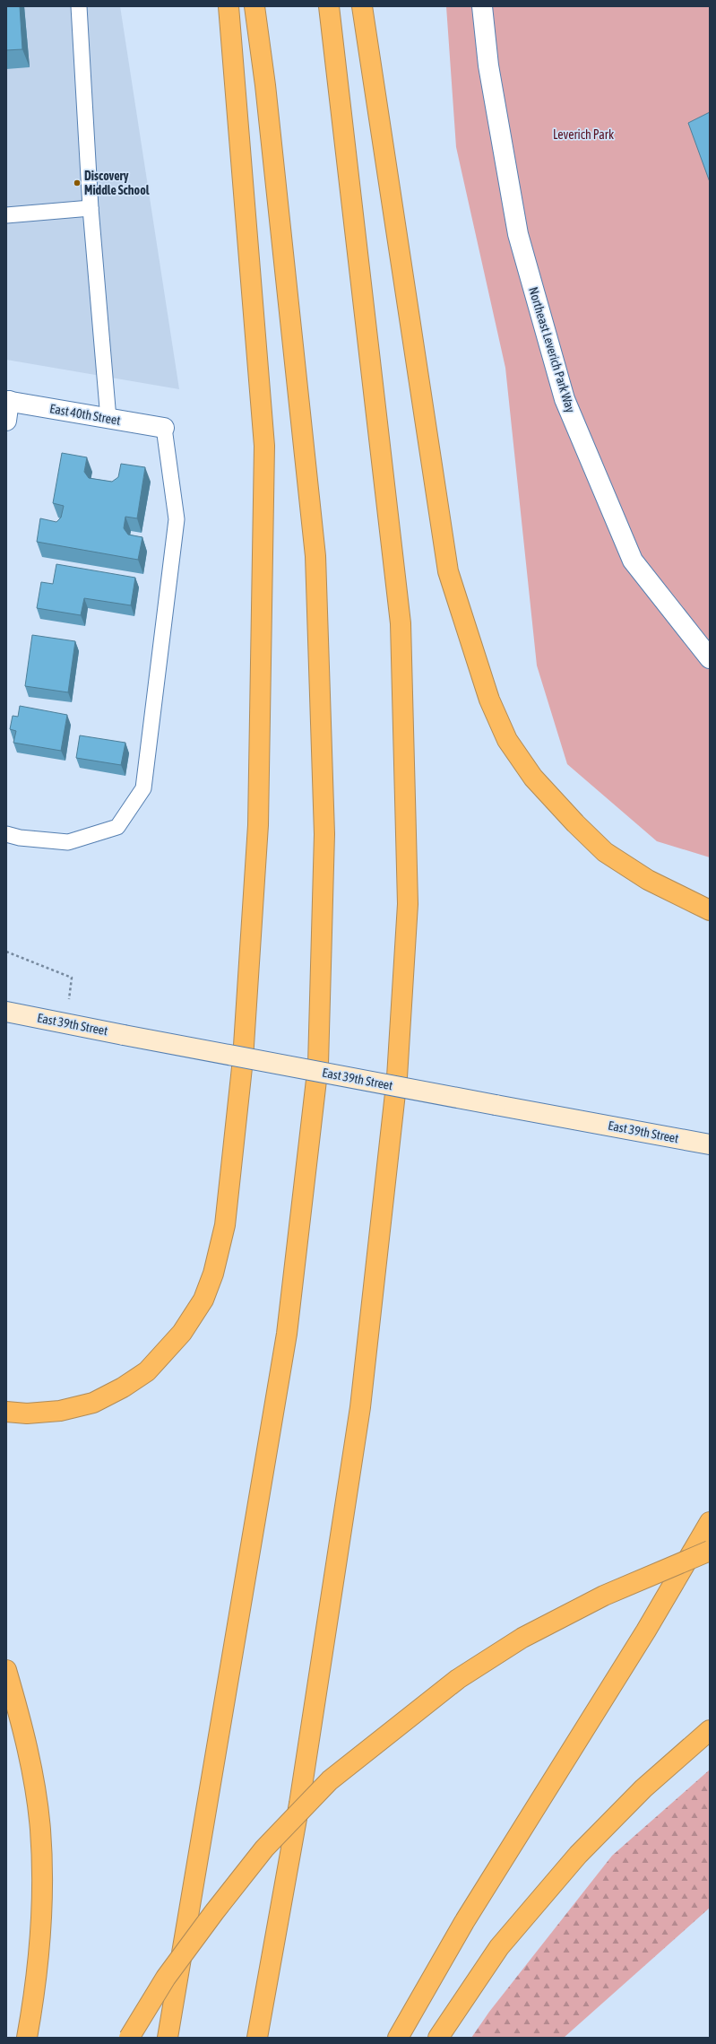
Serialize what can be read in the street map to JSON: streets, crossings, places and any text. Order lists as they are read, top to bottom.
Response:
{
  "streets": {
    "main road": ["East 39th Street"],
    "street": ["Northeast Leverich Park Way", "East 40th Street"]
  },
  "parks": ["Leverich Park"],
  "places": ["Discovery Middle School"]
}
